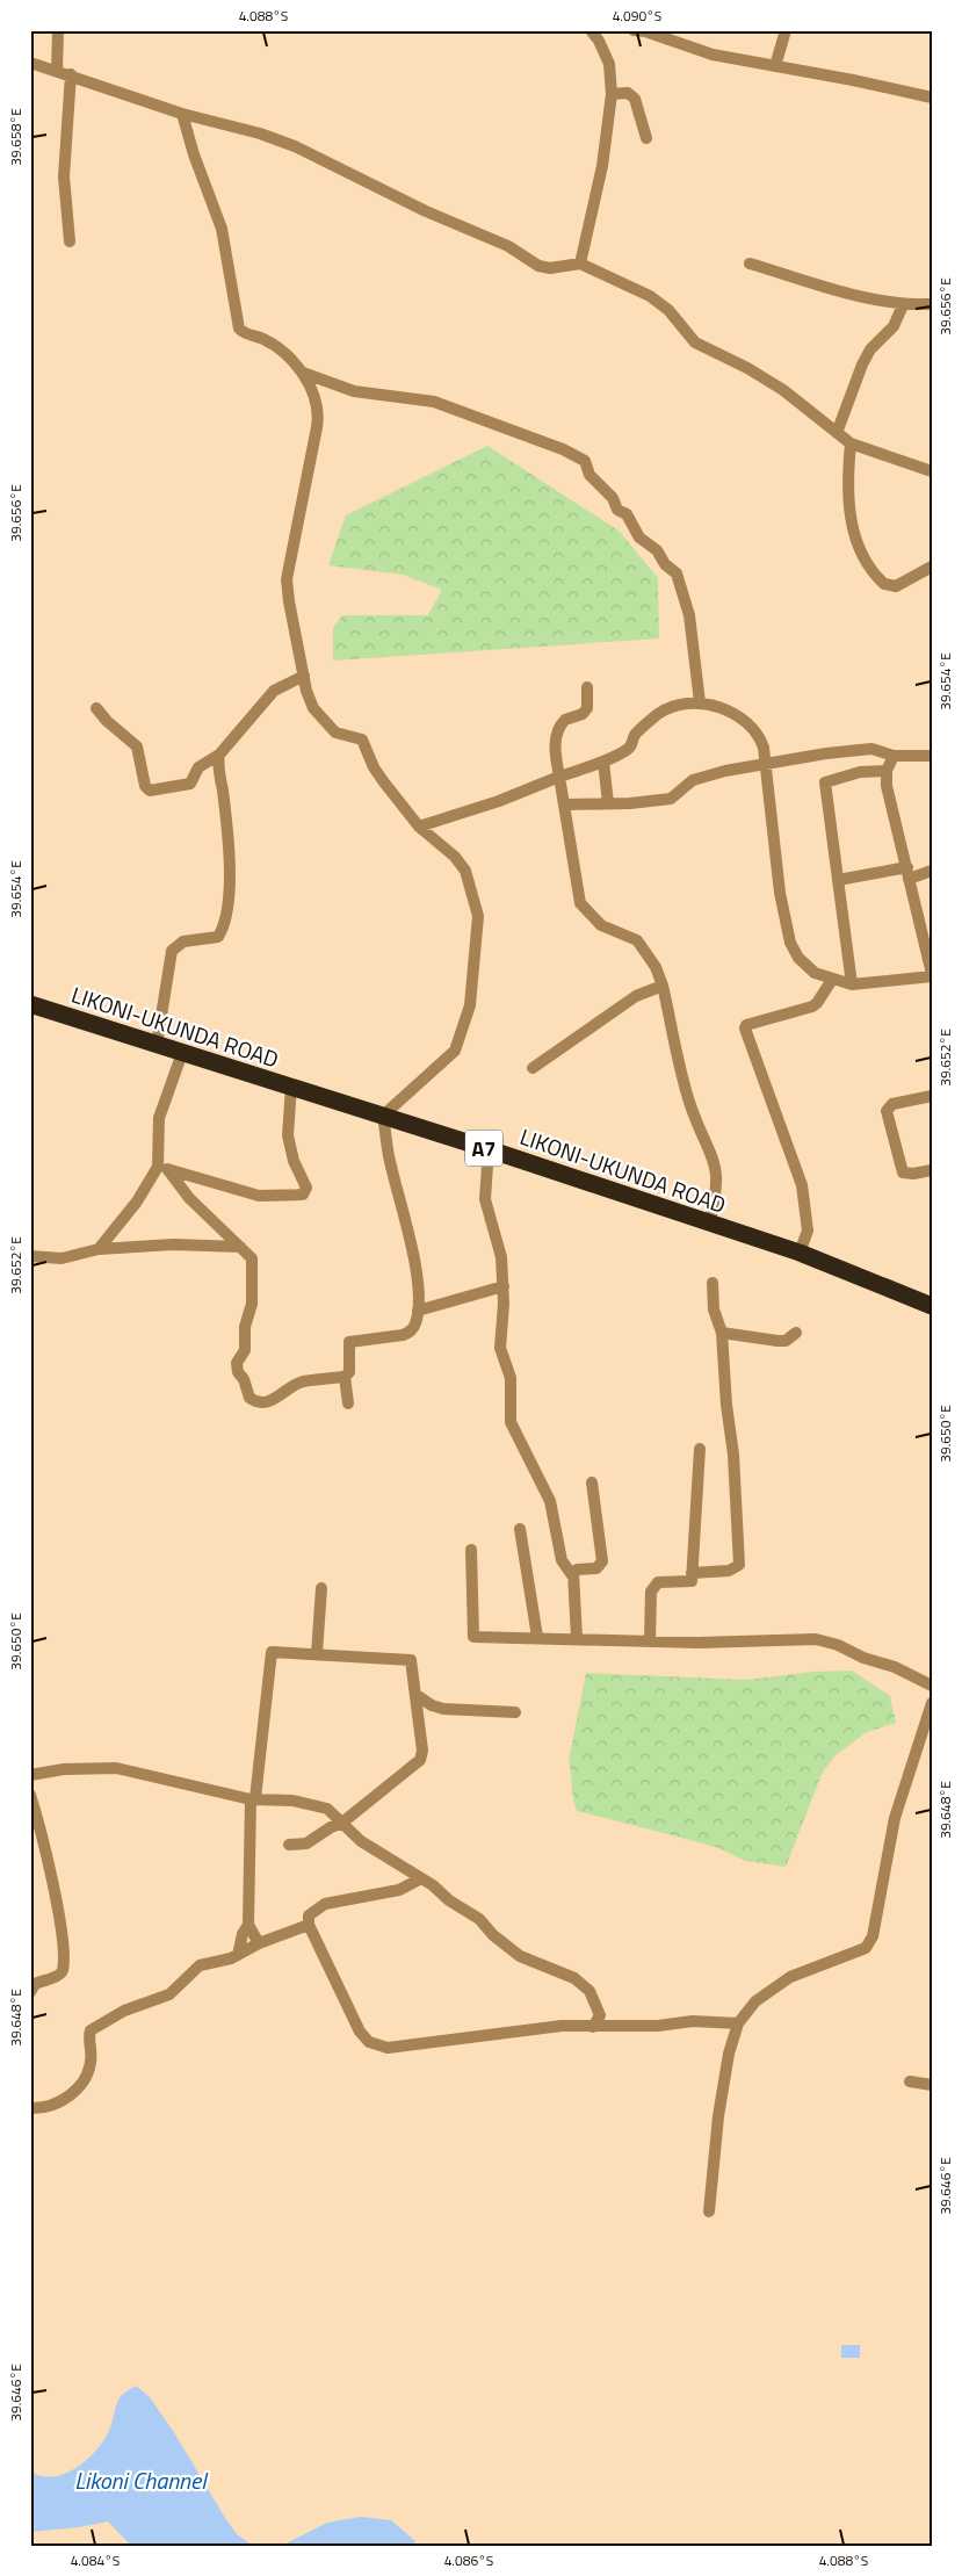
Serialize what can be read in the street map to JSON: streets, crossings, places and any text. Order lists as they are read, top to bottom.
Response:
{
  "streets": {
    "highway": ["LIKONI-UKUNDA ROAD", "A7"]
  },
  "water": ["Likoni Channel"],
  "coordinates": [
    "4.088°S",
    "4.090°S",
    "39.658°E",
    "39.656°E",
    "39.654°E",
    "39.652°E",
    "39.650°E",
    "39.648°E",
    "39.646°E",
    "4.084°S",
    "4.086°S"
  ]
}
